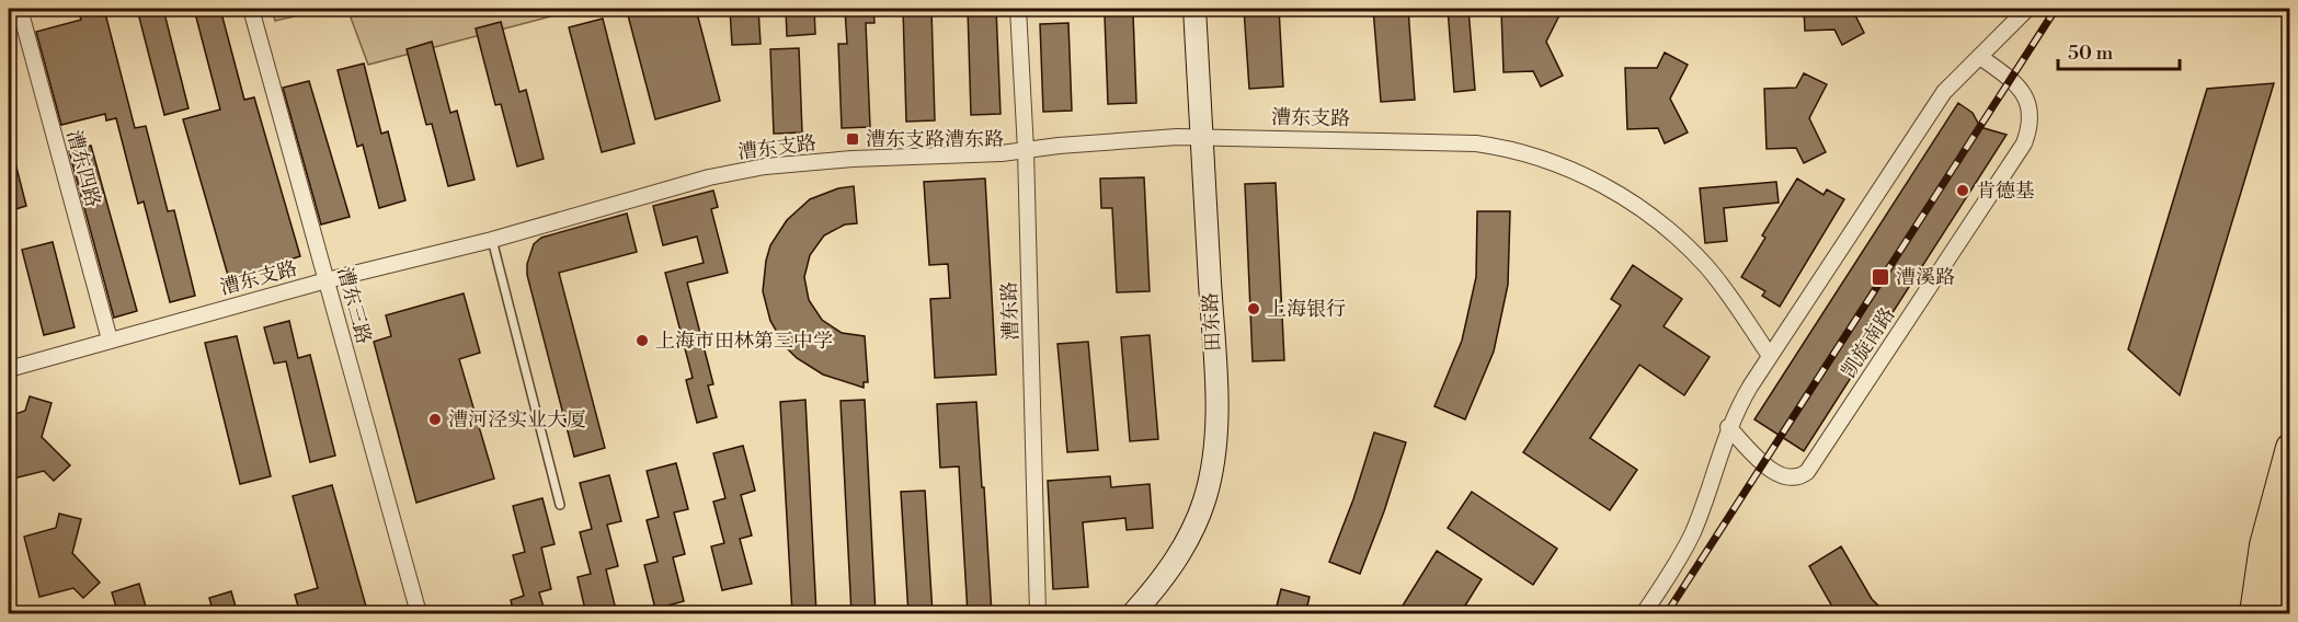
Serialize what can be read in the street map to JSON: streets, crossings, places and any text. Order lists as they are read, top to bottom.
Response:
{
  "streets": {
    "street": [
      "漕东支路",
      "漕东四路",
      "漕东三路",
      "漕东路",
      "田东路",
      "凯旋南路"
    ]
  },
  "crossings": [
    ["漕东支路", "漕东四路"],
    ["漕东支路", "漕东三路"],
    ["漕东支路", "漕东路"],
    ["漕东支路", "田东路"]
  ],
  "places": {
    "transit": ["漕东支路漕东路", "漕溪路"],
    "other": [
      "肯德基",
      "上海银行",
      "上海市田林第三中学",
      "漕河泾实业大厦"
    ]
  },
  "scale_bar": "50 m"
}
